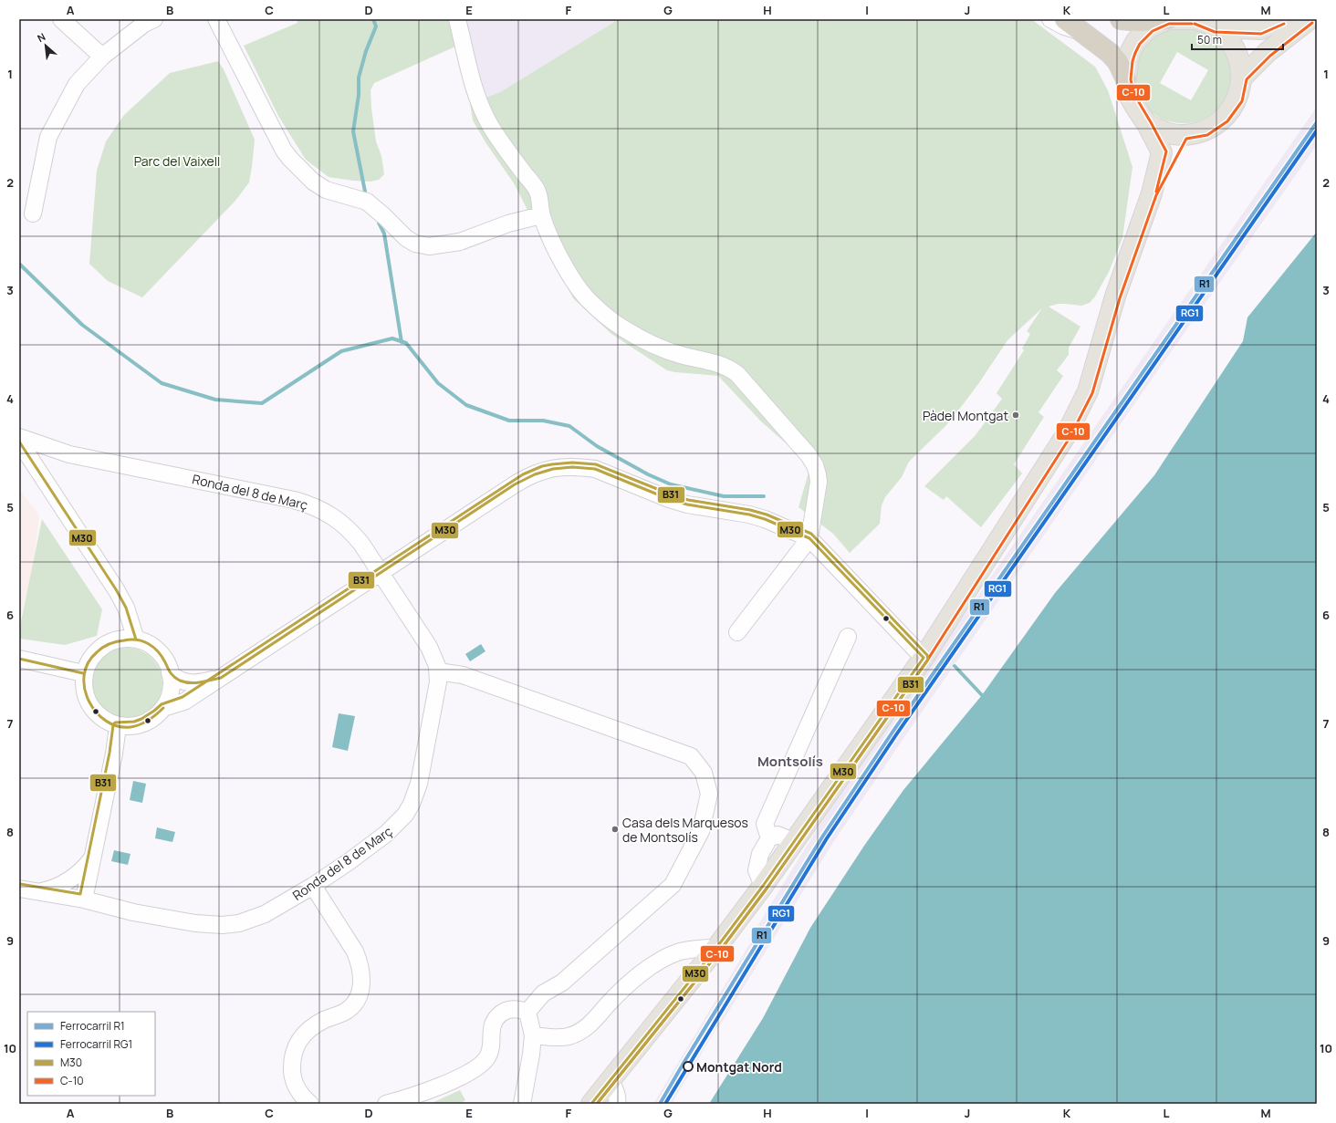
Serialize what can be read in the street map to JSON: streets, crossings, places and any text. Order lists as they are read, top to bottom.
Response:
{
  "streets": {
    "street": ["Ronda del 8 de Març"]
  },
  "districts": ["Montsolís"],
  "parks": ["Parc del Vaixell"],
  "places": ["Pàdel Montgat", "Casa dels Marquesos de Montsolís", "Montgat Nord"],
  "lines": [
    "transit line C-10",
    "rail line R1",
    "rail line RG1",
    "transit line M30",
    "transit line B31"
  ],
  "legend": [
    "Ferrocarril R1",
    "Ferrocarril RG1",
    "M30",
    "C-10"
  ],
  "scale_bar": "50 m",
  "north": "top left",
  "grid": {
    "columns": [
      "A",
      "B",
      "C",
      "D",
      "E",
      "F",
      "G",
      "H",
      "I",
      "J",
      "K",
      "L",
      "M"
    ],
    "rows": [
      "1",
      "2",
      "3",
      "4",
      "5",
      "6",
      "7",
      "8",
      "9",
      "10"
    ]
  }
}
